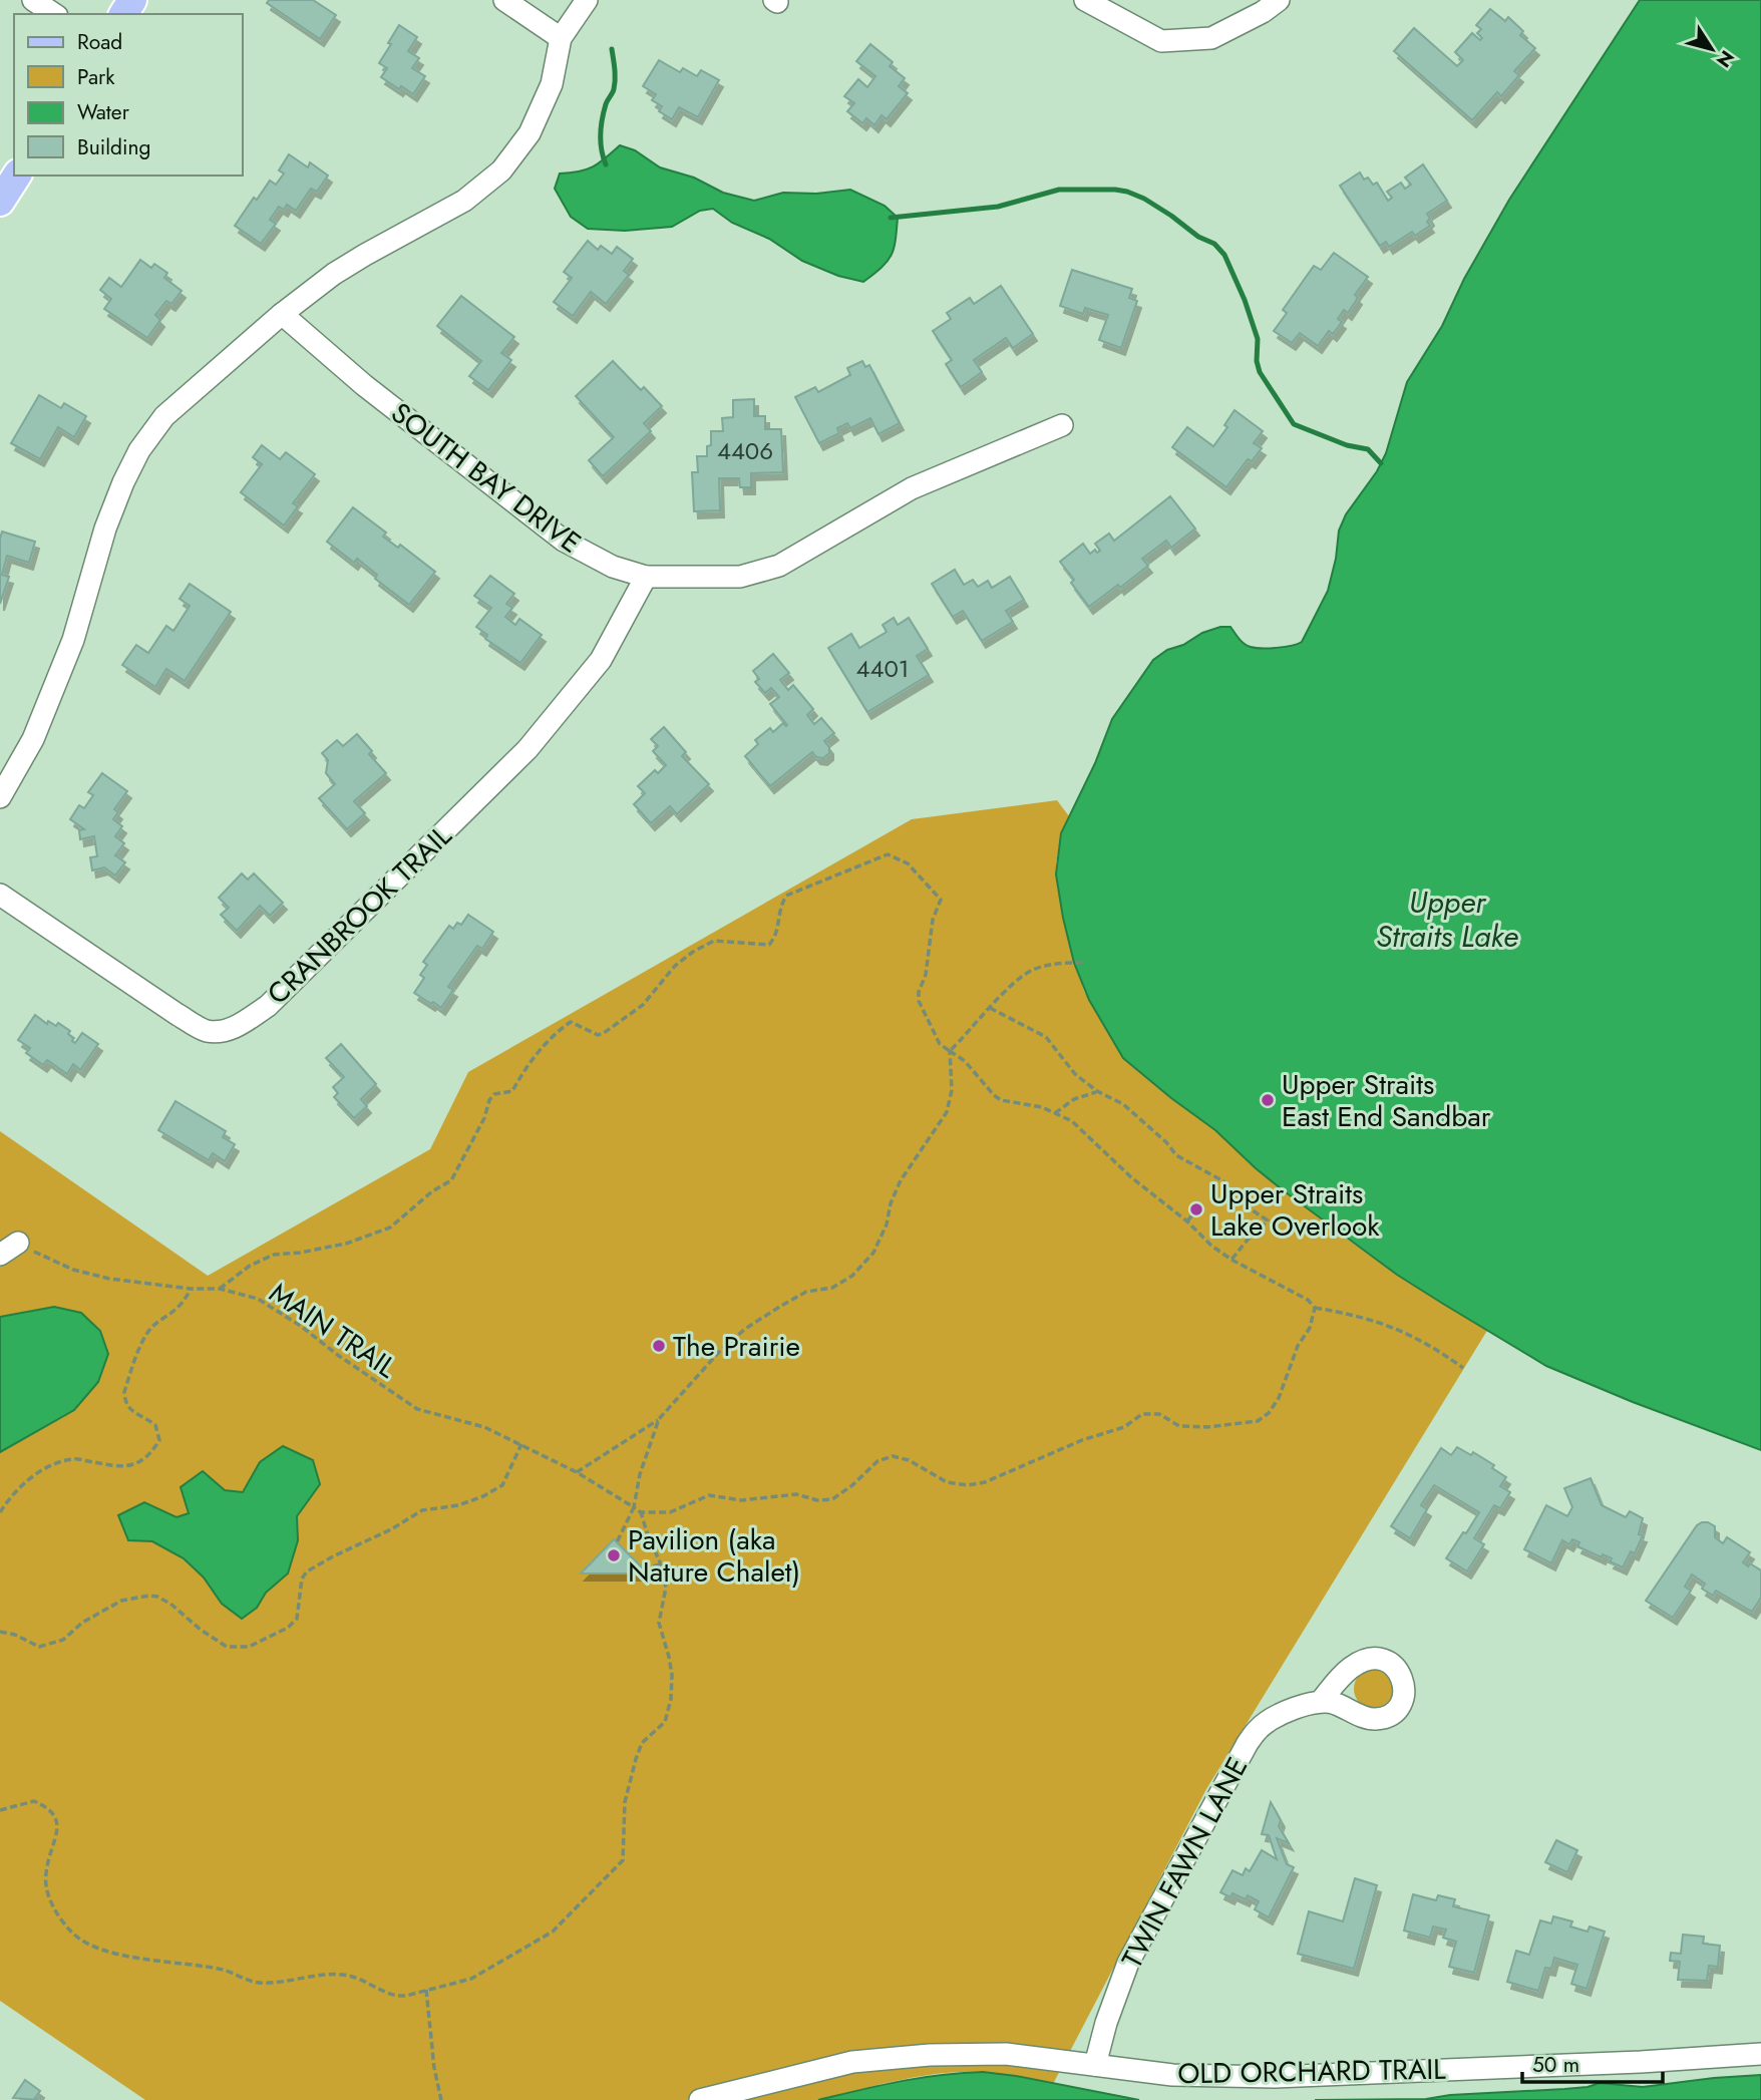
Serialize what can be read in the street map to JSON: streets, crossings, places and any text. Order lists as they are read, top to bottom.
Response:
{
  "streets": {
    "street": [
      "SOUTH BAY DRIVE",
      "CRANBROOK TRAIL",
      "TWIN FAWN LANE",
      "OLD ORCHARD TRAIL"
    ],
    "path": ["MAIN TRAIL"]
  },
  "crossings": [
    ["SOUTH BAY DRIVE", "CRANBROOK TRAIL"],
    ["TWIN FAWN LANE", "OLD ORCHARD TRAIL"]
  ],
  "water": ["Upper Straits Lake"],
  "places": [
    "Upper Straits East End Sandbar",
    "Upper Straits Lake Overlook",
    "The Prairie",
    "Pavilion (aka Nature Chalet)"
  ],
  "house_numbers": ["4406", "4401"],
  "legend": [
    "Road",
    "Park",
    "Water",
    "Building"
  ],
  "scale_bar": "50 m",
  "north": "bottom right"
}
